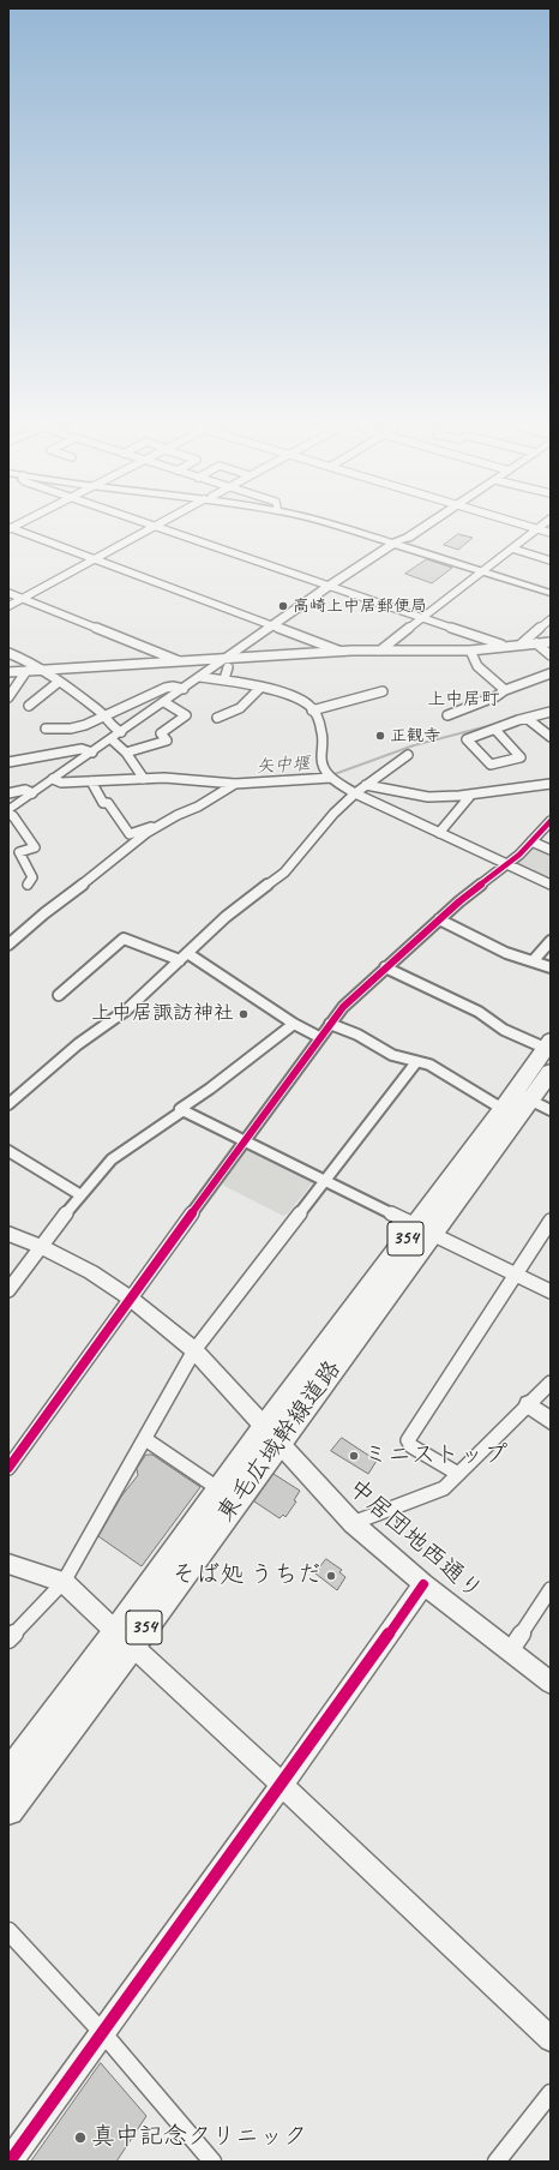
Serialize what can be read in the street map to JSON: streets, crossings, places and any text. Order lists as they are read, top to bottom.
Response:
{
  "streets": {
    "highway": ["354", "東毛広域幹線道路"],
    "street": ["中居団地西通り"]
  },
  "crossings": [
    ["東毛広域幹線道路", "中居団地西通り"]
  ],
  "districts": ["上中居町"],
  "water": ["矢中堰"],
  "places": [
    "高崎上中居郵便局",
    "正観寺",
    "上中居諏訪神社",
    "ミニストップ",
    "そば処 うちだ",
    "真中記念クリニック"
  ]
}
